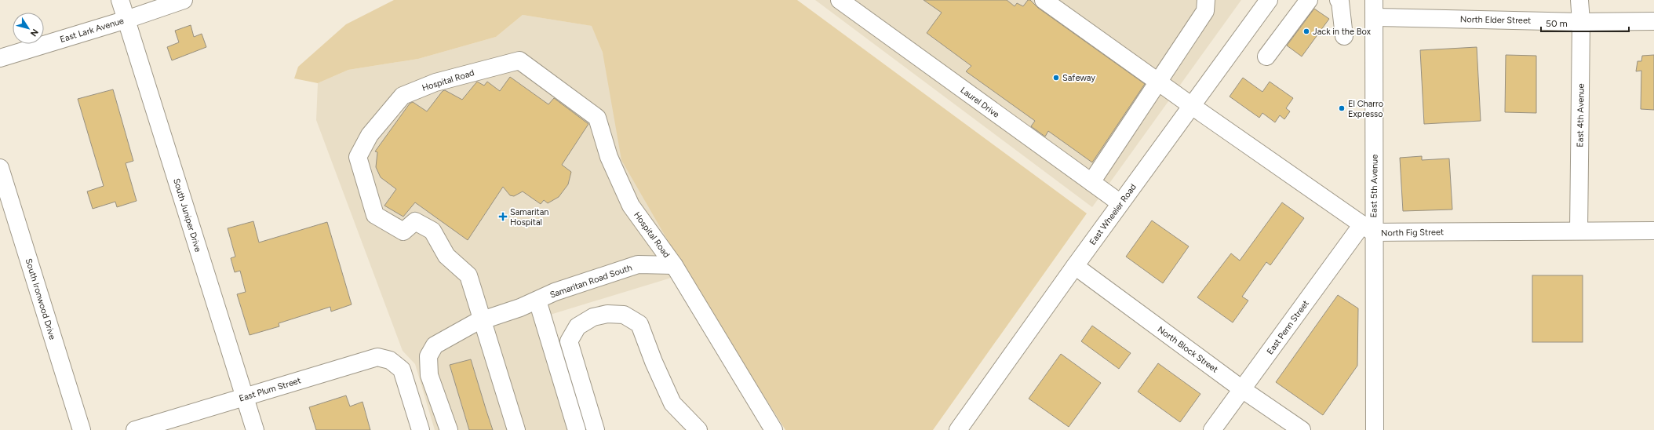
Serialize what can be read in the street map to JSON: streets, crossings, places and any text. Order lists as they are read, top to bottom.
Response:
{
  "streets": {
    "street": [
      "North Elder Street",
      "East Lark Avenue",
      "Hospital Road",
      "Laurel Drive",
      "East 4th Avenue",
      "East 5th Avenue",
      "East Wheeler Road",
      "South Juniper Drive",
      "North Fig Street",
      "Samaritan Road South",
      "South Ironwood Drive",
      "East Penn Street",
      "North Block Street",
      "East Plum Street"
    ]
  },
  "crossings": [
    ["North Elder Street", "East 4th Avenue"],
    ["North Elder Street", "East 5th Avenue"],
    ["East Lark Avenue", "South Juniper Drive"],
    ["Hospital Road", "Samaritan Road South"],
    ["Laurel Drive", "East Wheeler Road"],
    ["East 4th Avenue", "North Fig Street"],
    ["East 5th Avenue", "North Fig Street"],
    ["East 5th Avenue", "East Penn Street"],
    ["East Wheeler Road", "North Block Street"],
    ["South Juniper Drive", "East Plum Street"],
    ["North Fig Street", "East Penn Street"],
    ["East Penn Street", "North Block Street"]
  ],
  "places": {
    "other": ["Jack in the Box", "Safeway", "El Charro Expresso"],
    "health": ["Samaritan Hospital"]
  },
  "scale_bar": "50 m",
  "north": "bottom right"
}
